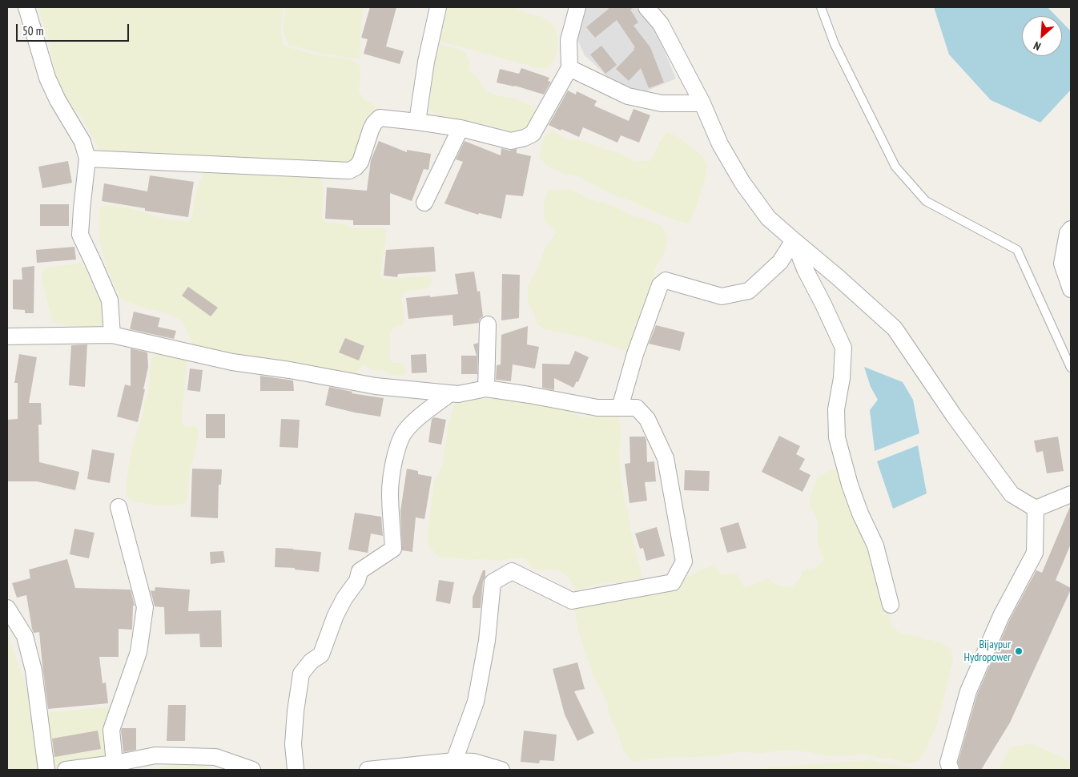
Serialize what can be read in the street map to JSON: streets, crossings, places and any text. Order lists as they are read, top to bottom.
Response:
{
  "places": ["Bijaypur Hydropower"],
  "scale_bar": "50 m",
  "north": "bottom left"
}
